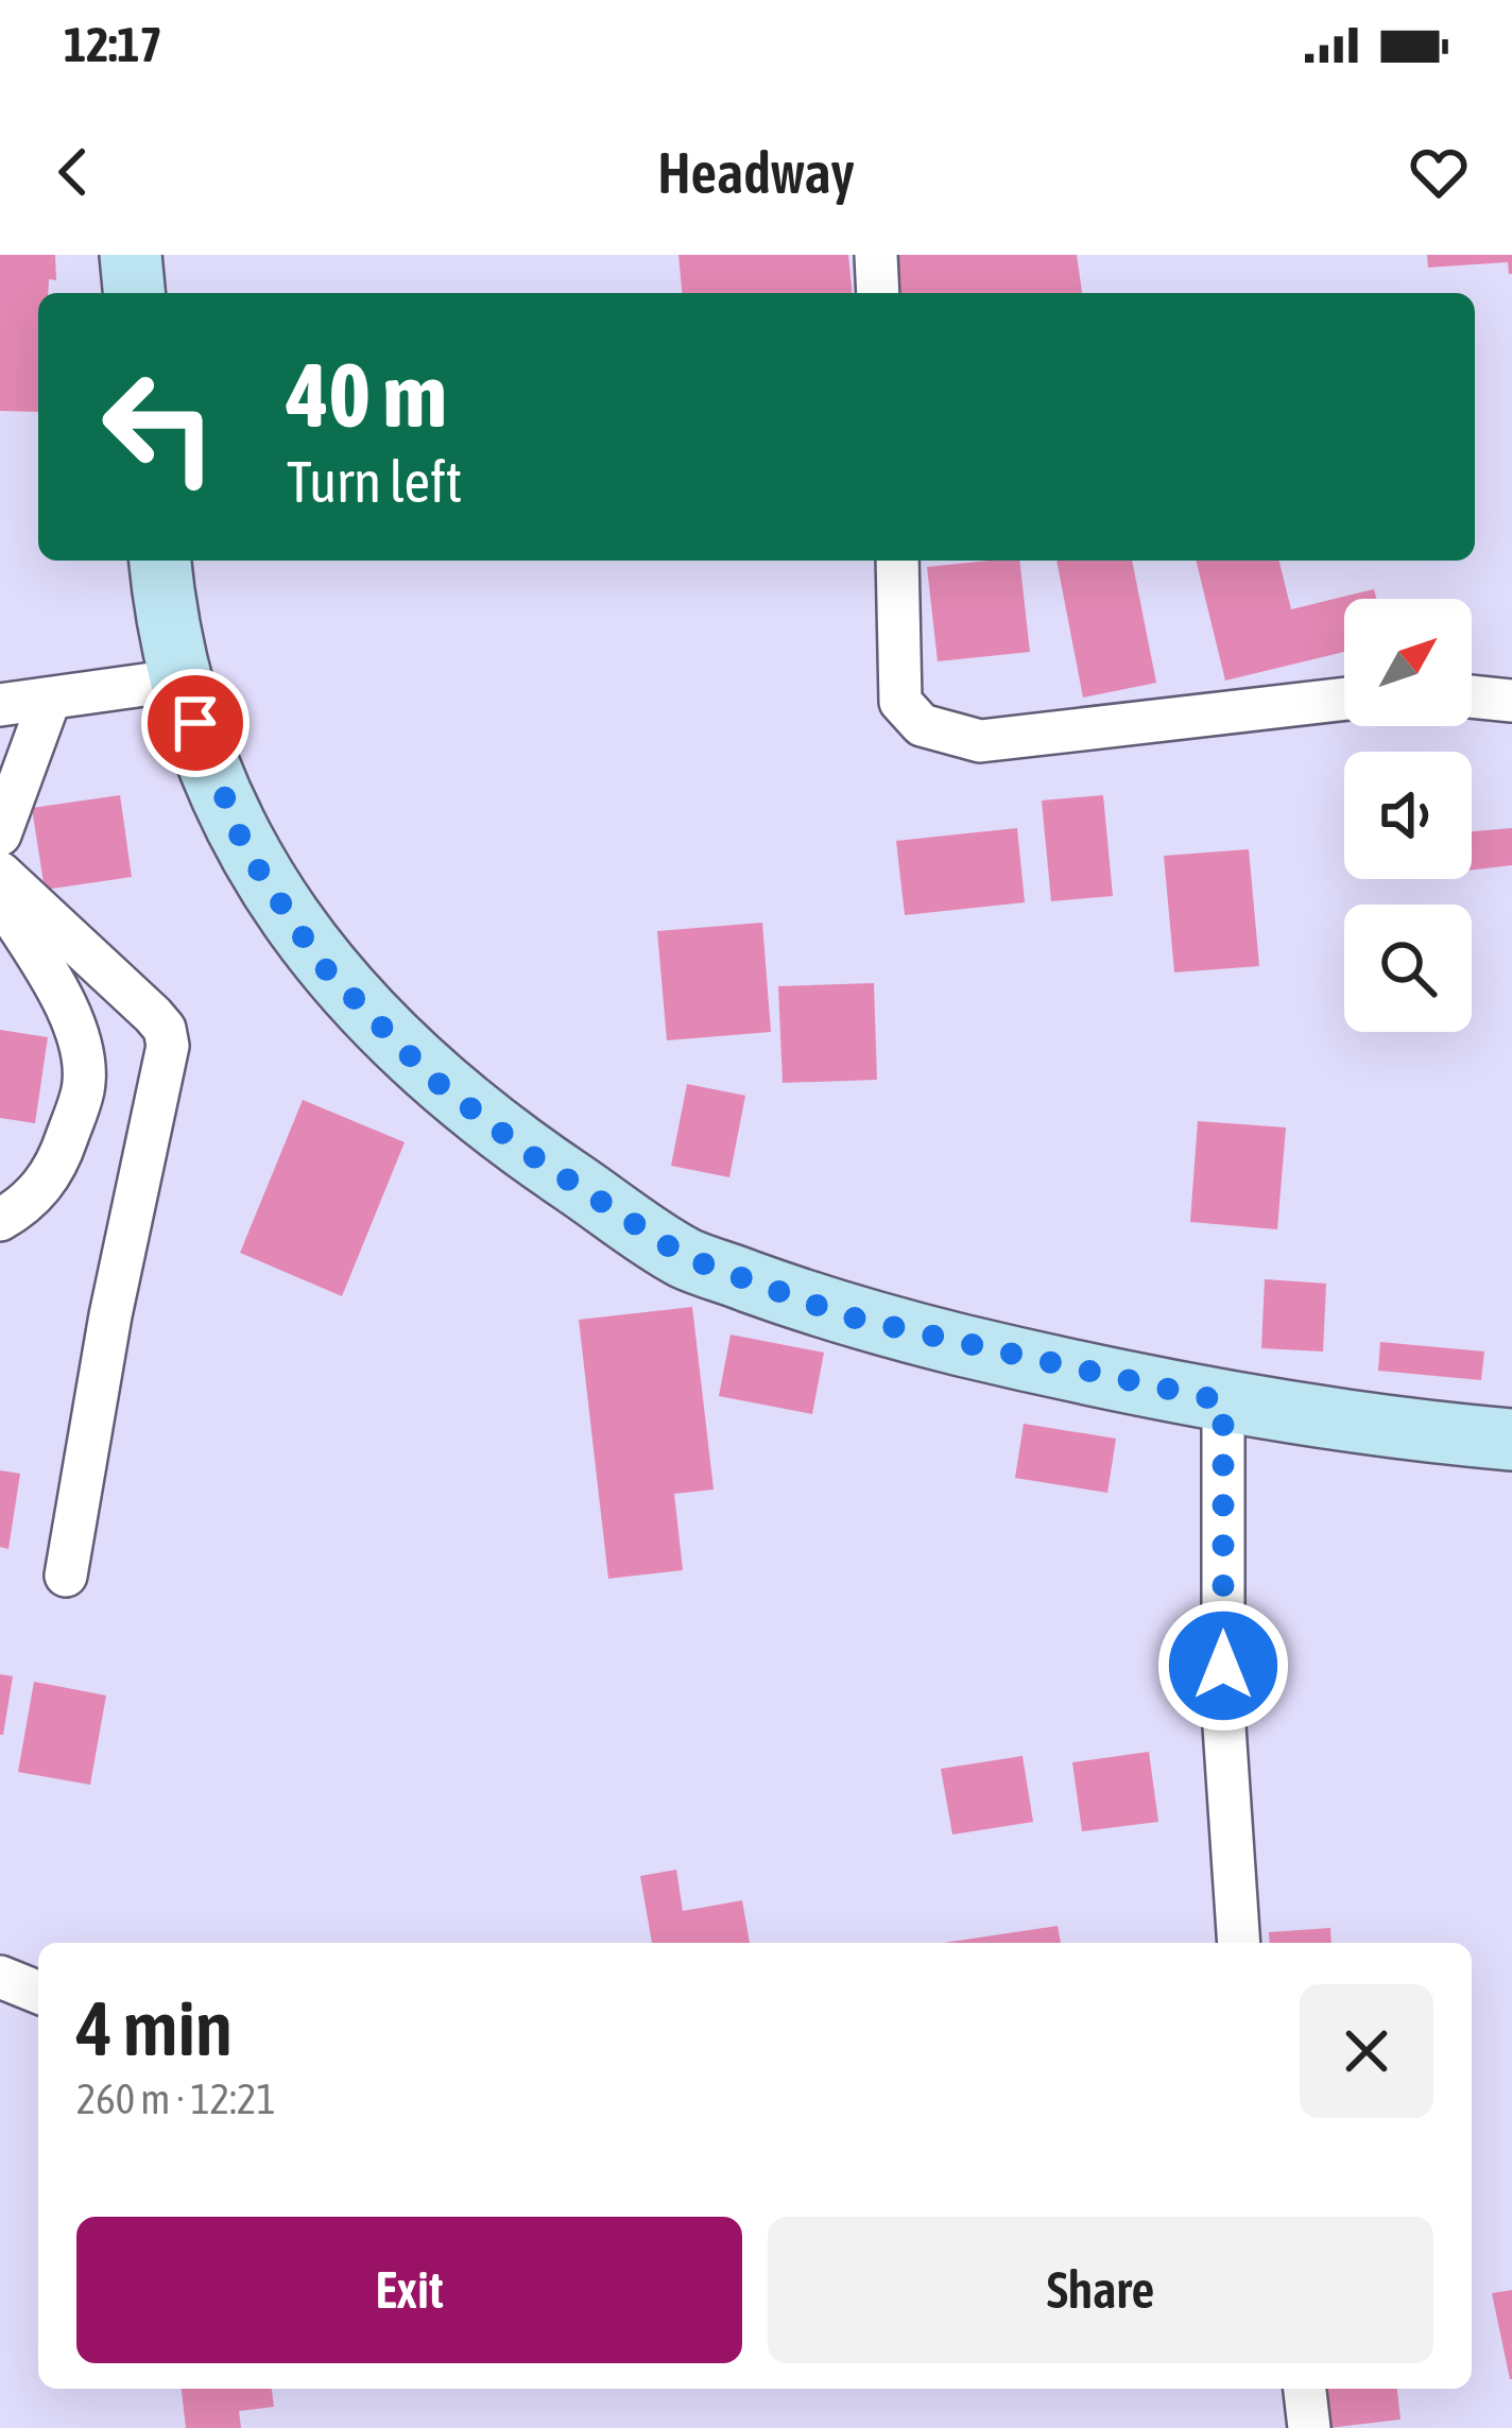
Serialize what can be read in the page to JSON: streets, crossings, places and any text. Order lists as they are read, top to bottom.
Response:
{
  "north": "top right",
  "page": {
    "status": "12:17",
    "header": "Headway",
    "turn": ["40 m", "Turn left"],
    "heading": ["4 min", "260 m · 12:21"],
    "buttons": ["Exit", "Share"]
  }
}
